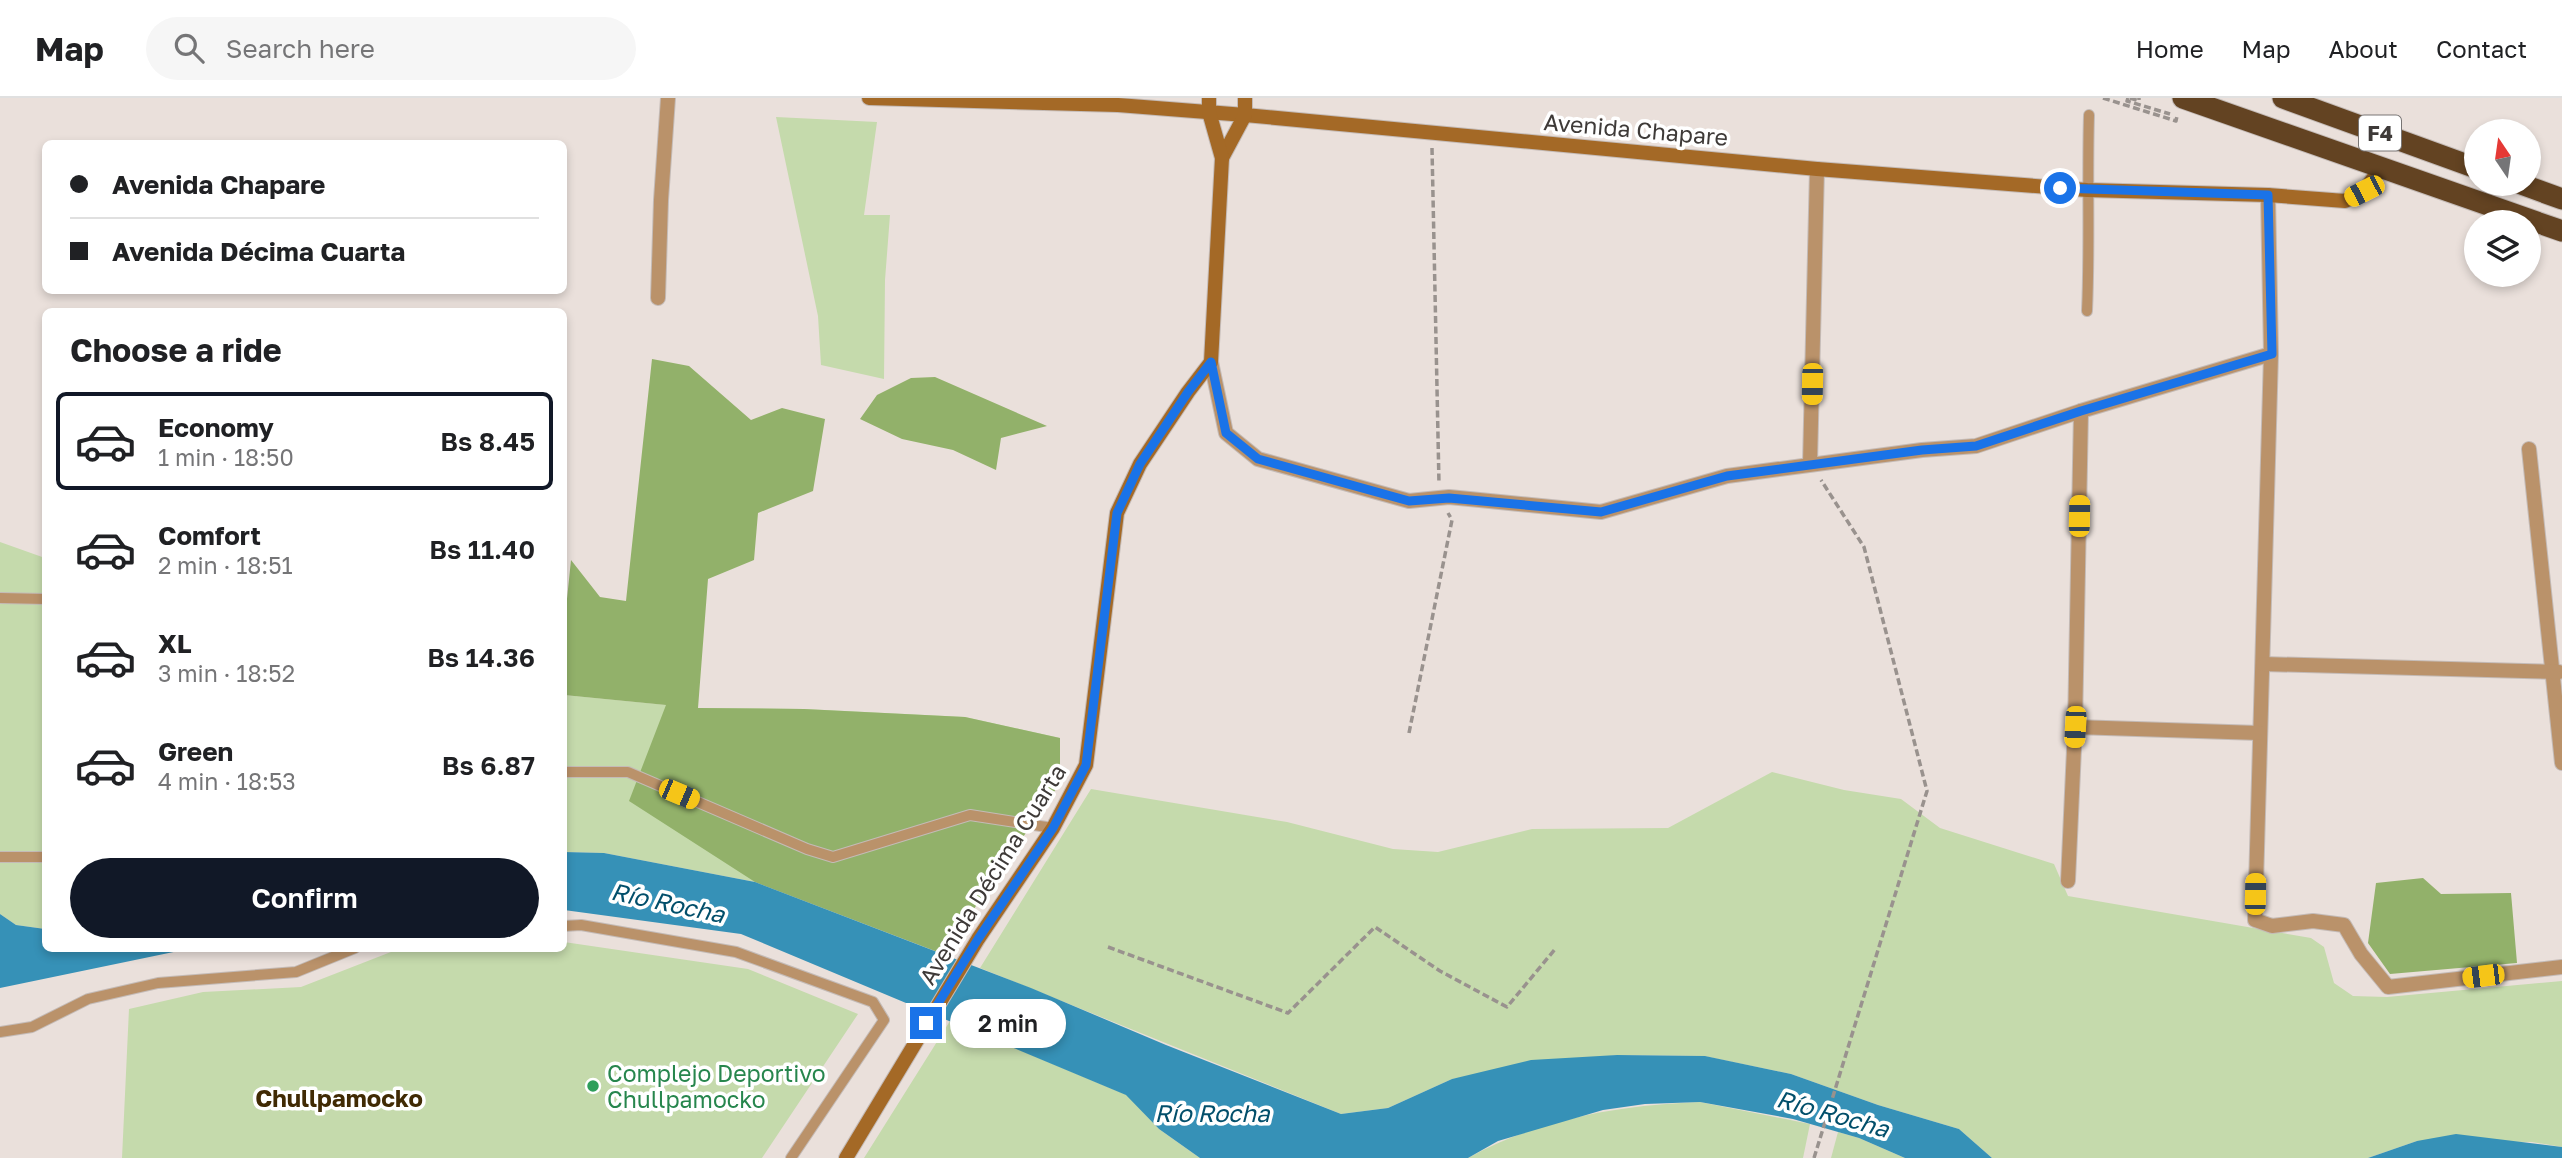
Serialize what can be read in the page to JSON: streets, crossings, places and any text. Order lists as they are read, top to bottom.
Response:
{
  "streets": {
    "highway": ["F4"],
    "main road": ["Avenida Chapare", "Avenida Décima Cuarta"]
  },
  "crossings": [
    ["Avenida Chapare", "F4"]
  ],
  "districts": ["Chullpamocko"],
  "water": ["Río Rocha"],
  "places": ["Complejo Deportivo Chullpamocko"],
  "north": "top",
  "page": {
    "header": "Map",
    "search": "Search here",
    "nav": [
      "Home",
      "Map",
      "About",
      "Contact"
    ],
    "banner": ["Avenida Chapare", "Avenida Décima Cuarta"],
    "heading": "Choose a ride",
    "list": [
      {
        "name": "Economy",
        "note": "1 min · 18:50",
        "value": "Bs 8.45"
      },
      {
        "name": "Comfort",
        "note": "2 min · 18:51",
        "value": "Bs 11.40"
      },
      {
        "name": "XL",
        "note": "3 min · 18:52",
        "value": "Bs 14.36"
      },
      {
        "name": "Green",
        "note": "4 min · 18:53",
        "value": "Bs 6.87"
      }
    ],
    "buttons": "Confirm",
    "bubble": "2 min"
  }
}
